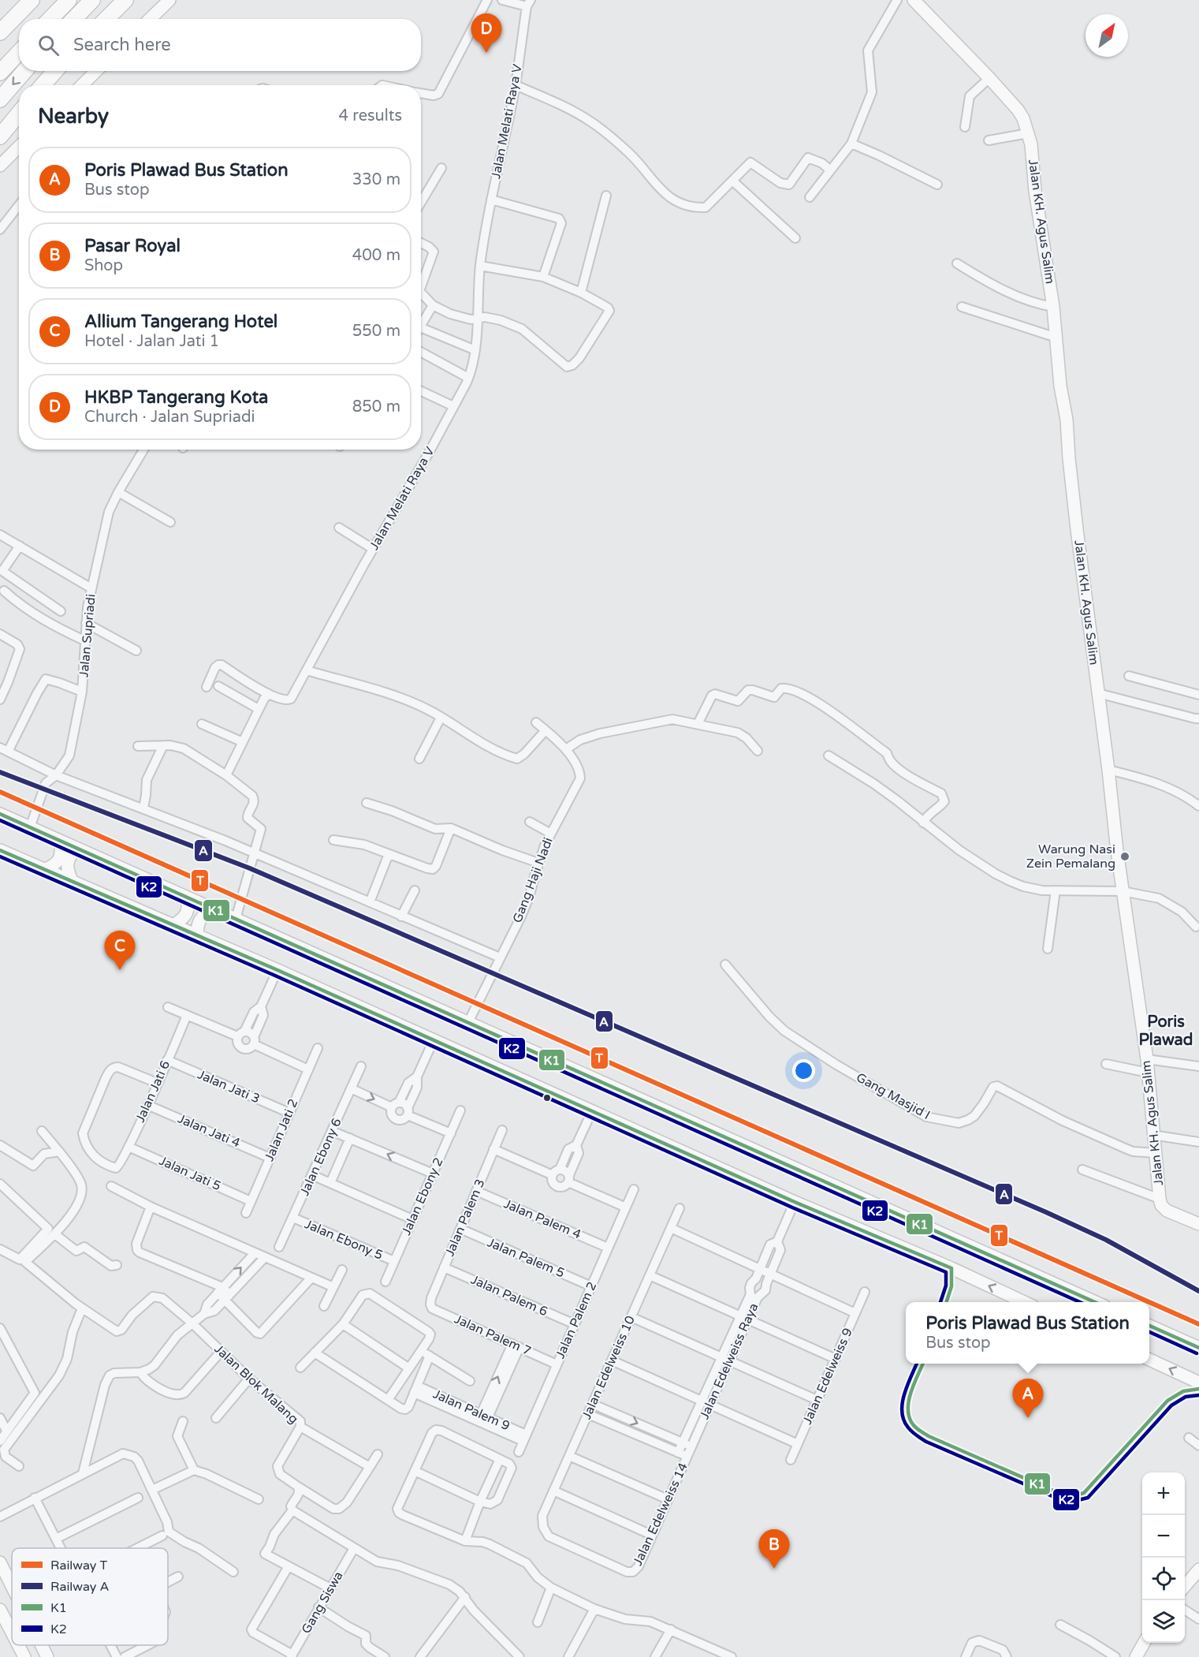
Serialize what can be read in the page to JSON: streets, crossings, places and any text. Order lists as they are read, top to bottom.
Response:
{
  "streets": {
    "main road": ["Jalan KH. Agus Salim"],
    "street": [
      "Jalan Melati Raya V",
      "Jalan Supriadi",
      "Gang Haji Nadi",
      "Jalan Jati 3",
      "Jalan Jati 6",
      "Gang Masjid I",
      "Jalan Jati 2",
      "Jalan Jati 4",
      "Jalan Ebony 6",
      "Jalan Jati 5",
      "Jalan Ebony 2",
      "Jalan Palem 3",
      "Jalan Palem 4",
      "Jalan Ebony 5",
      "Jalan Palem 5",
      "Jalan Palem 6",
      "Jalan Palem 2",
      "Jalan Palem 7",
      "Jalan Edelweiss Raya",
      "Jalan Edelweiss 10",
      "Jalan Edelweiss 9",
      "Jalan Blok Malang",
      "Jalan Palem 9",
      "Jalan Edelweiss 14",
      "Gang Siswa"
    ]
  },
  "crossings": [
    ["Jalan KH. Agus Salim", "Gang Masjid I"],
    ["Jalan Jati 3", "Jalan Jati 6"],
    ["Jalan Jati 3", "Jalan Jati 2"],
    ["Jalan Jati 6", "Jalan Jati 4"],
    ["Jalan Jati 6", "Jalan Jati 5"],
    ["Jalan Jati 2", "Jalan Jati 4"],
    ["Jalan Jati 2", "Jalan Jati 5"],
    ["Jalan Ebony 6", "Jalan Ebony 5"],
    ["Jalan Ebony 2", "Jalan Ebony 5"],
    ["Jalan Palem 3", "Jalan Palem 4"],
    ["Jalan Palem 3", "Jalan Palem 5"],
    ["Jalan Palem 3", "Jalan Palem 6"],
    ["Jalan Palem 3", "Jalan Palem 7"],
    ["Jalan Palem 4", "Jalan Palem 2"],
    ["Jalan Palem 5", "Jalan Palem 2"],
    ["Jalan Palem 6", "Jalan Palem 2"],
    ["Jalan Palem 2", "Jalan Palem 7"],
    ["Jalan Palem 2", "Jalan Palem 9"],
    ["Jalan Edelweiss Raya", "Jalan Edelweiss 14"],
    ["Jalan Edelweiss 10", "Jalan Edelweiss 14"]
  ],
  "districts": ["Poris Plawad"],
  "places": ["Warung Nasi Zein Pemalang"],
  "lines": [
    "rail line A",
    "rail line T",
    "transit line K1",
    "transit line K2"
  ],
  "legend": [
    "Railway T",
    "Railway A",
    "K1",
    "K2"
  ],
  "north": "top right",
  "page": {
    "pins": [
      "D",
      "C",
      "A",
      "B"
    ],
    "search": "Search here",
    "heading": ["Nearby", "4 results"],
    "list": [
      {
        "mark": "A",
        "name": "Poris Plawad Bus Station",
        "note": "Bus stop",
        "value": "330 m"
      },
      {
        "mark": "B",
        "name": "Pasar Royal",
        "note": "Shop",
        "value": "400 m"
      },
      {
        "mark": "C",
        "name": "Allium Tangerang Hotel",
        "note": "Hotel · Jalan Jati 1",
        "value": "550 m"
      },
      {
        "mark": "D",
        "name": "HKBP Tangerang Kota",
        "note": "Church · Jalan Supriadi",
        "value": "850 m"
      }
    ],
    "popup": ["Poris Plawad Bus Station", "Bus stop"],
    "map_buttons": ["+", "−"]
  }
}
